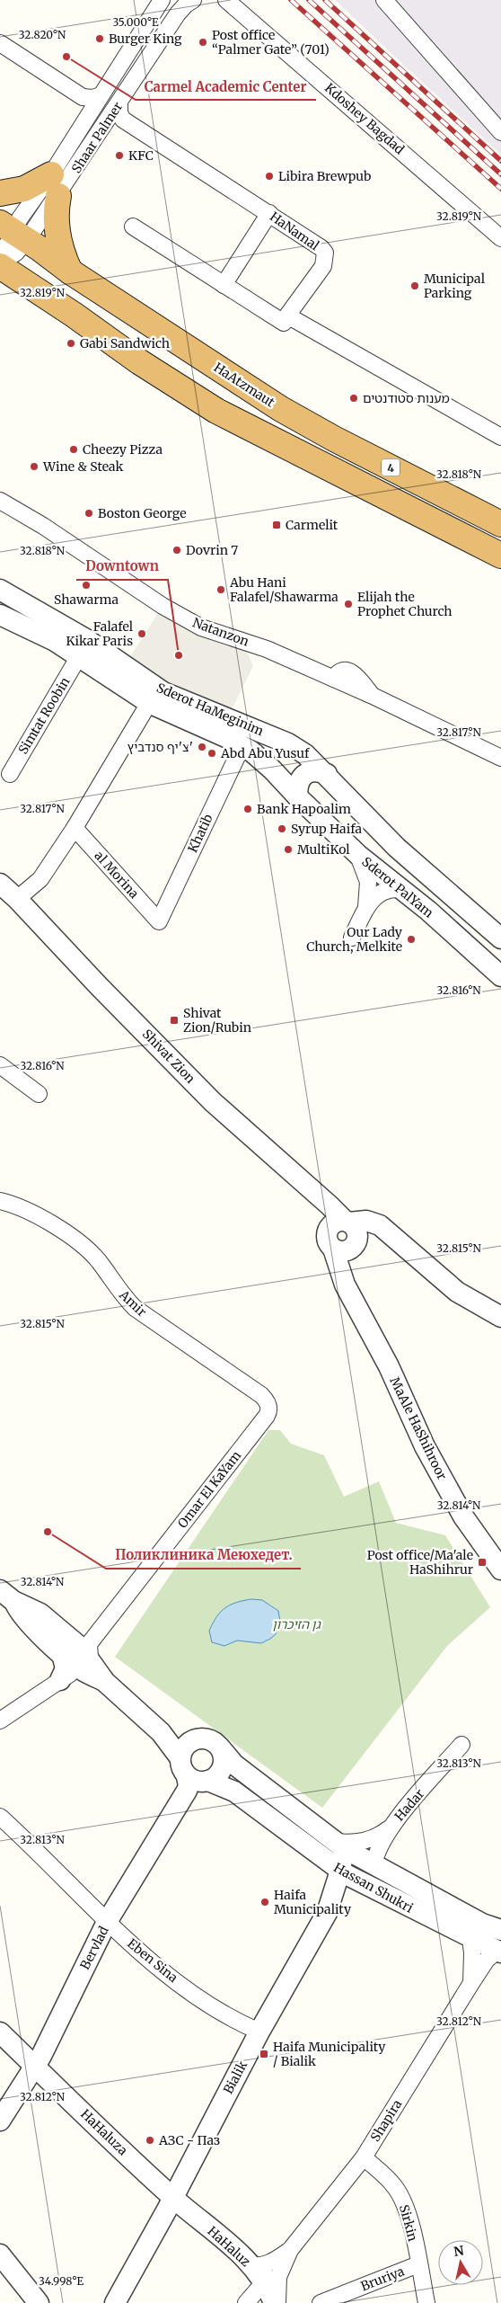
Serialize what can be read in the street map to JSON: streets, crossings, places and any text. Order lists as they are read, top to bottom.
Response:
{
  "streets": {
    "highway": ["HaAtzmaut", "4"],
    "street": [
      "Kdoshey Bagdad",
      "Shaar Palmer",
      "HaNamal",
      "Natanzon",
      "Sderot HaMeginim",
      "Simtat Roobin",
      "Khatib",
      "al Morina",
      "Sderot PalYam",
      "Shivat Zion",
      "Amir",
      "MaAle HaShihroor",
      "Omar El KaYam",
      "Hadar",
      "Hassan Shukri",
      "Bervlad",
      "Eben Sina",
      "Bialik",
      "Shapira",
      "HaHaluza",
      "Sirkin",
      "HaHaluz",
      "Bruriya"
    ]
  },
  "crossings": [
    ["Shaar Palmer", "HaNamal"],
    ["Shaar Palmer", "HaAtzmaut"],
    ["Shaar Palmer", "4"],
    ["HaAtzmaut", "4"],
    ["Sderot HaMeginim", "Simtat Roobin"],
    ["Sderot HaMeginim", "Khatib"],
    ["Sderot HaMeginim", "Sderot PalYam"],
    ["Khatib", "al Morina"],
    ["Shivat Zion", "MaAle HaShihroor"],
    ["Amir", "Omar El KaYam"],
    ["Hadar", "Hassan Shukri"],
    ["Hadar", "Bialik"],
    ["Hassan Shukri", "Bervlad"],
    ["Hassan Shukri", "Bialik"],
    ["Hassan Shukri", "Shapira"],
    ["Bervlad", "Eben Sina"],
    ["Bervlad", "HaHaluza"],
    ["Eben Sina", "Bialik"],
    ["Bialik", "HaHaluza"],
    ["Bialik", "HaHaluz"],
    ["Shapira", "Sirkin"],
    ["Shapira", "HaHaluz"],
    ["HaHaluza", "HaHaluz"],
    ["Sirkin", "Bruriya"]
  ],
  "parks": ["גן הזיכרון"],
  "places": {
    "other": [
      "Burger King",
      "Post office “Palmer Gate” (701)",
      "Carmel Academic Center",
      "KFC",
      "Libira Brewpub",
      "Municipal Parking",
      "Gabi Sandwich",
      "מענות סטודנטים",
      "Cheezy Pizza",
      "Wine & Steak",
      "Boston George",
      "Dovrin 7",
      "Shawarma",
      "Abu Hani Falafel/Shawarma",
      "Elijah the Prophet Church",
      "Falafel Kikar Paris",
      "Downtown",
      "צ'יף סנדביץ'",
      "Abd Abu Yusuf",
      "Bank Hapoalim",
      "Syrup Haifa",
      "MultiKol",
      "Our Lady Church, Melkite",
      "Поликлиника Меюхедет.",
      "Haifa Municipality",
      "АЗС - Паз"
    ],
    "transit": [
      "Carmelit",
      "Shivat Zion/Rubin",
      "Post office/Ma'ale HaShihrur",
      "Haifa Municipality / Bialik"
    ]
  },
  "north": "top",
  "coordinates": [
    "35.000°E",
    "32.820°N",
    "32.819°N",
    "32.818°N",
    "32.817°N",
    "32.816°N",
    "32.815°N",
    "32.814°N",
    "32.813°N",
    "32.812°N",
    "34.998°E"
  ]
}
